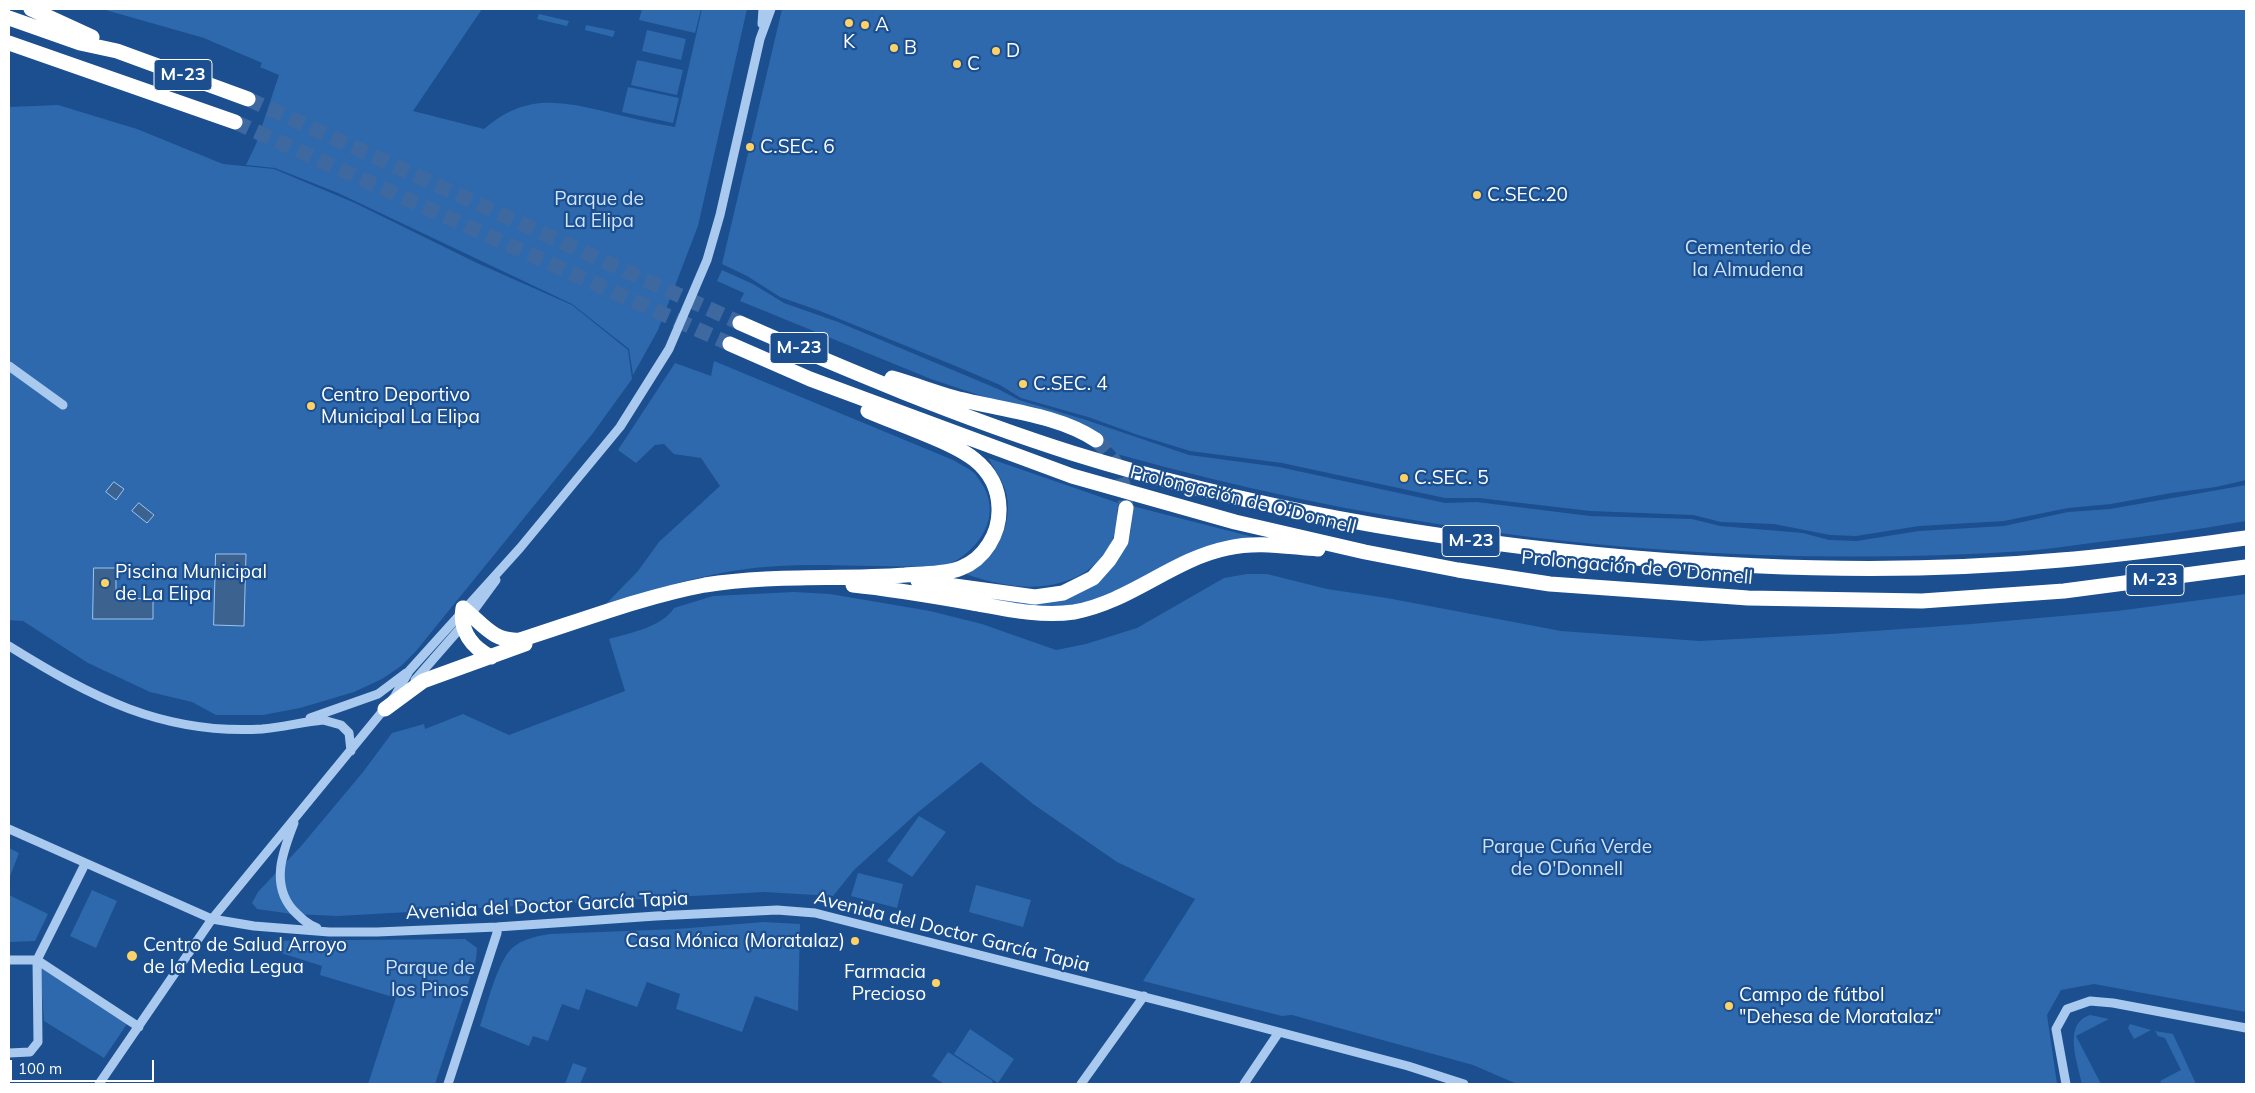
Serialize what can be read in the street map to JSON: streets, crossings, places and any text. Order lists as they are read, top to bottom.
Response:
{
  "streets": {
    "highway": ["M-23", "Prolongación de O'Donnell"],
    "street": ["Avenida del Doctor García Tapia"]
  },
  "parks": [
    "Parque de La Elipa",
    "Cementerio de la Almudena",
    "Parque Cuña Verde de O'Donnell",
    "Parque de los Pinos"
  ],
  "places": [
    "K",
    "A",
    "B",
    "D",
    "C",
    "C.SEC. 6",
    "C.SEC.20",
    "C.SEC. 4",
    "Centro Deportivo Municipal La Elipa",
    "C.SEC. 5",
    "Piscina Municipal de La Elipa",
    "Casa Mónica (Moratalaz)",
    "Centro de Salud Arroyo de la Media Legua",
    "Farmacia Precioso",
    "Campo de fútbol \"Dehesa de Moratalaz\""
  ],
  "scale_bar": "100 m"
}
